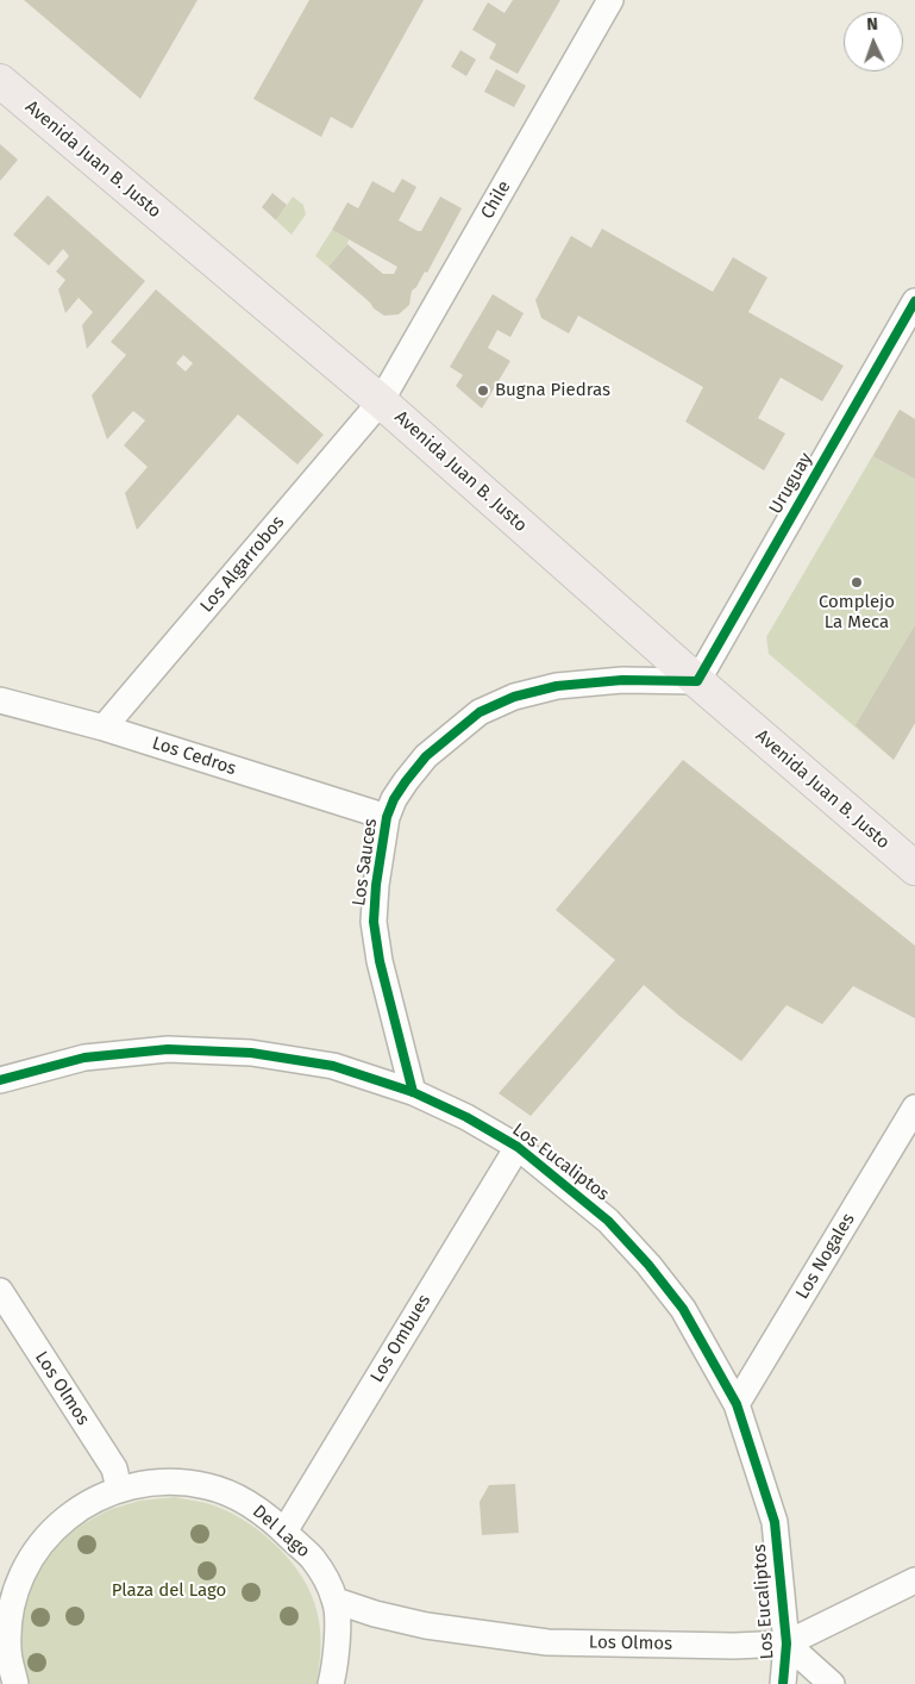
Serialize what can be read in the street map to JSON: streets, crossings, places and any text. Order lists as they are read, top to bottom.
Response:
{
  "streets": {
    "main road": ["Avenida Juan B. Justo"],
    "street": [
      "Chile",
      "Uruguay",
      "Los Algarrobos",
      "Los Cedros",
      "Los Sauces",
      "Los Eucaliptos",
      "Los Nogales",
      "Los Ombues",
      "Los Olmos",
      "Del Lago"
    ]
  },
  "crossings": [
    ["Avenida Juan B. Justo", "Chile"],
    ["Avenida Juan B. Justo", "Uruguay"],
    ["Avenida Juan B. Justo", "Los Algarrobos"],
    ["Avenida Juan B. Justo", "Los Sauces"],
    ["Chile", "Los Algarrobos"],
    ["Uruguay", "Los Sauces"],
    ["Los Algarrobos", "Los Cedros"],
    ["Los Cedros", "Los Sauces"],
    ["Los Sauces", "Los Eucaliptos"],
    ["Los Eucaliptos", "Los Nogales"],
    ["Los Eucaliptos", "Los Ombues"],
    ["Los Eucaliptos", "Los Olmos"],
    ["Los Ombues", "Del Lago"],
    ["Los Olmos", "Del Lago"]
  ],
  "parks": ["Plaza del Lago"],
  "places": ["Bugna Piedras", "Complejo La Meca"],
  "north": "top"
}
